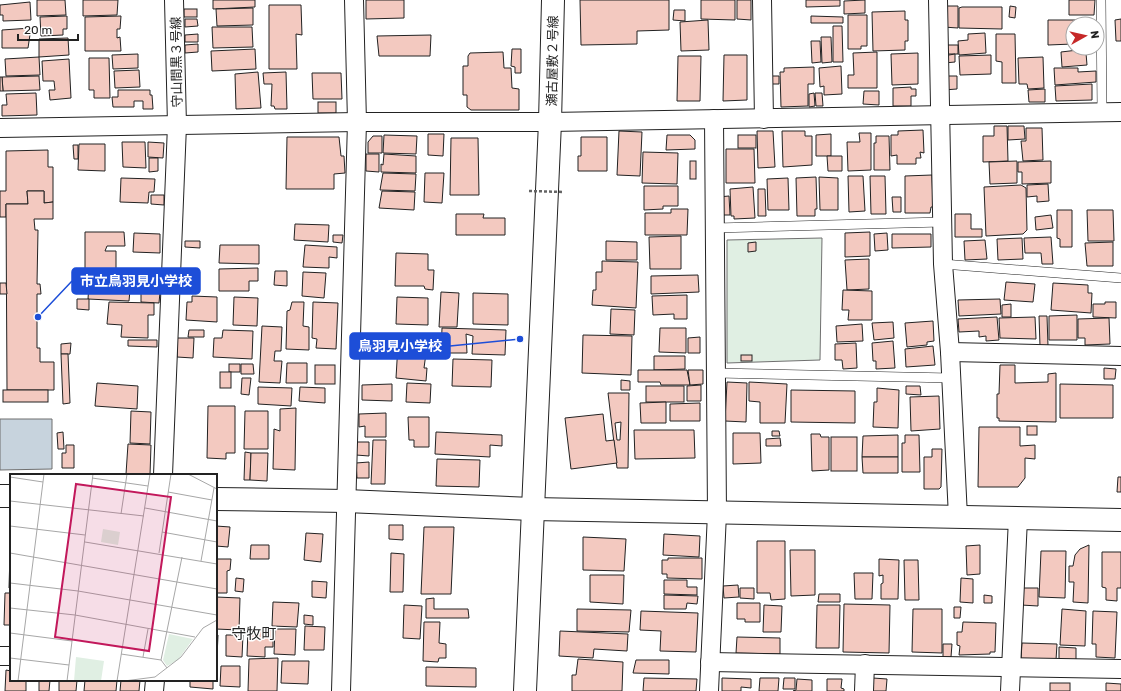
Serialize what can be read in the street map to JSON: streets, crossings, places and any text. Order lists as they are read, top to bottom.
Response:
{
  "streets": {
    "street": ["瀬古屋敷２号線", "守山間黒３号線"]
  },
  "districts": ["守牧町"],
  "places": ["市立鳥羽見小学校", "鳥羽見小学校"],
  "scale_bar": "20 m",
  "north": "right"
}
